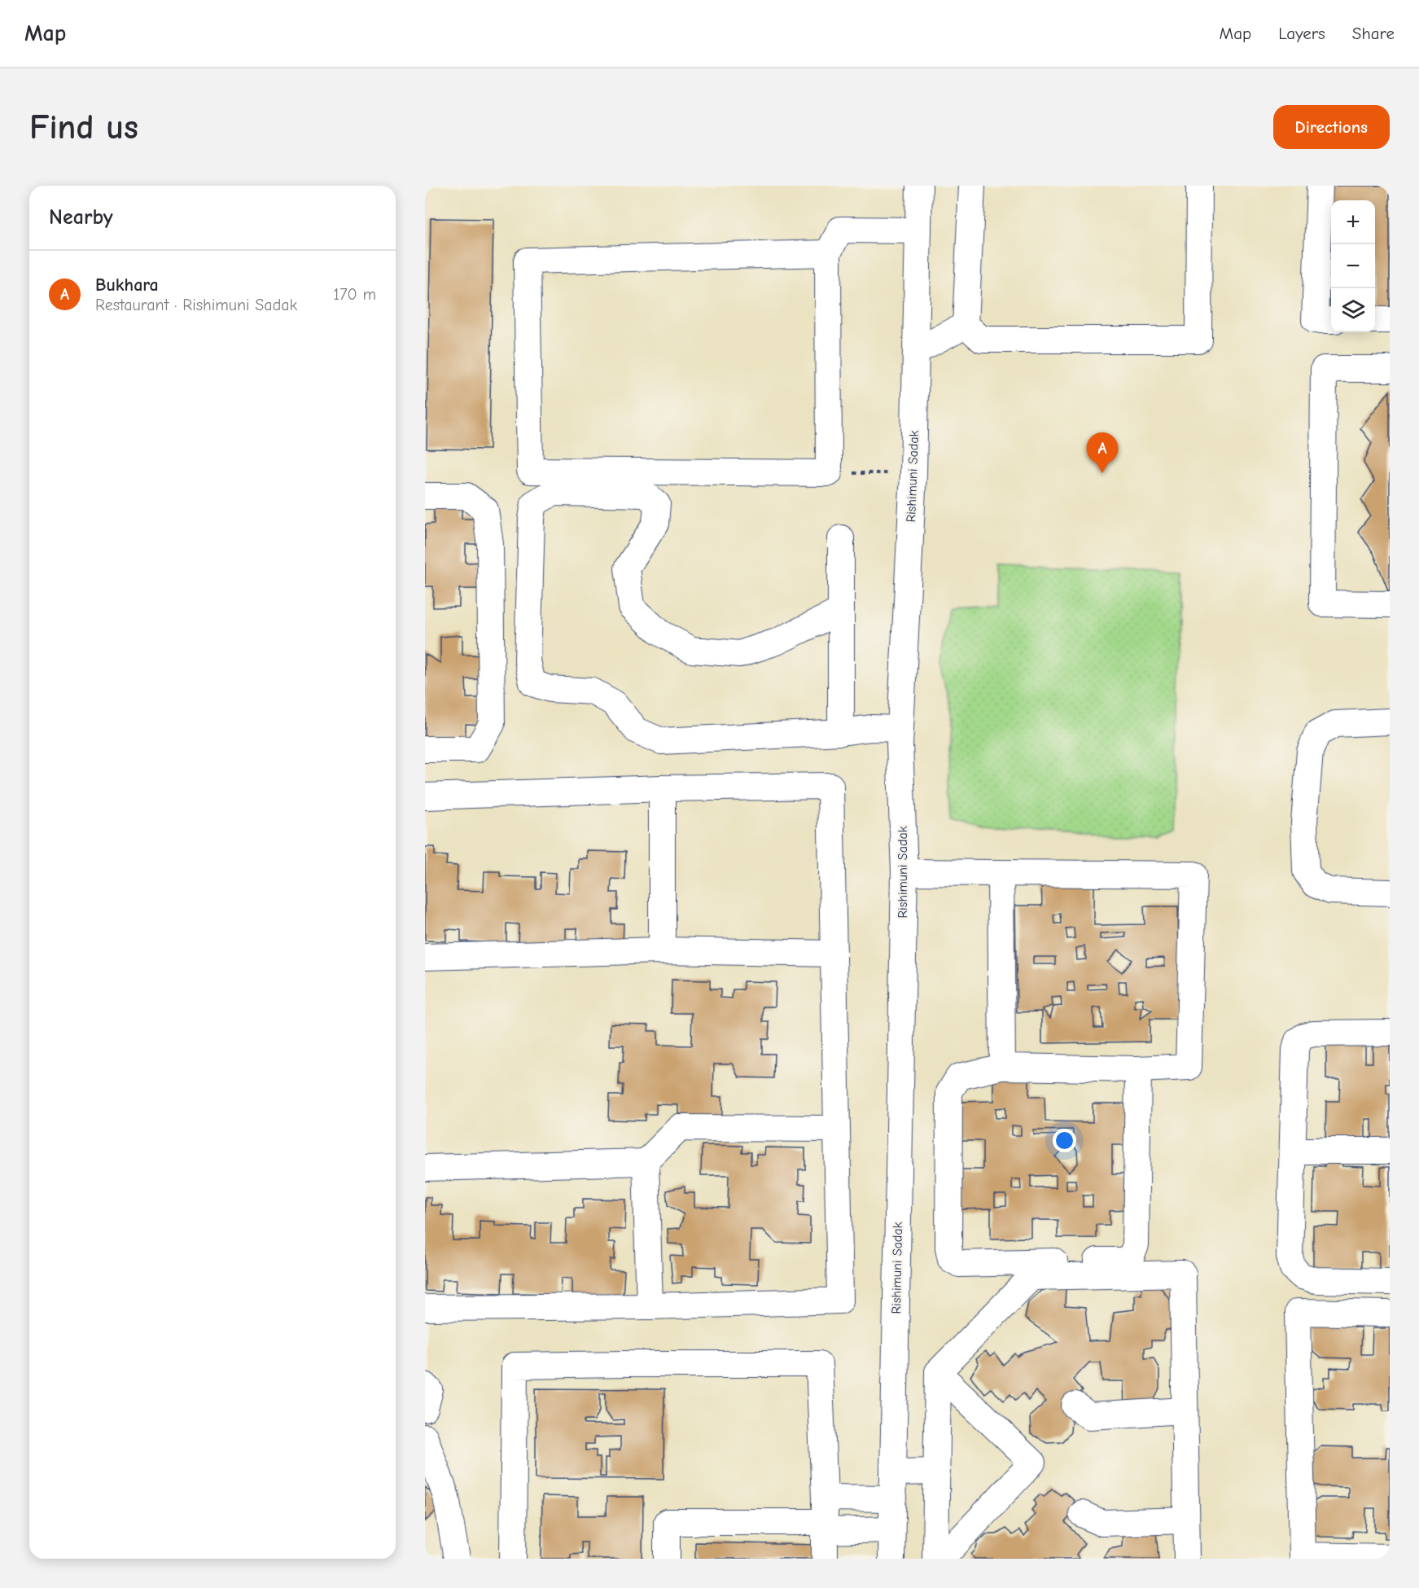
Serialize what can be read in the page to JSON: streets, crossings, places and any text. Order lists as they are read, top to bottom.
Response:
{
  "streets": {
    "street": ["Rishimuni Sadak"]
  },
  "page": {
    "header": "Map",
    "nav": ["Map", "Layers", "Share"],
    "buttons": "Directions",
    "title": "Find us",
    "heading": "Nearby",
    "map_buttons": ["+", "−"],
    "list": [
      {
        "mark": "A",
        "name": "Bukhara",
        "note": "Restaurant · Rishimuni Sadak",
        "value": "170 m"
      }
    ],
    "pins": "A"
  }
}
